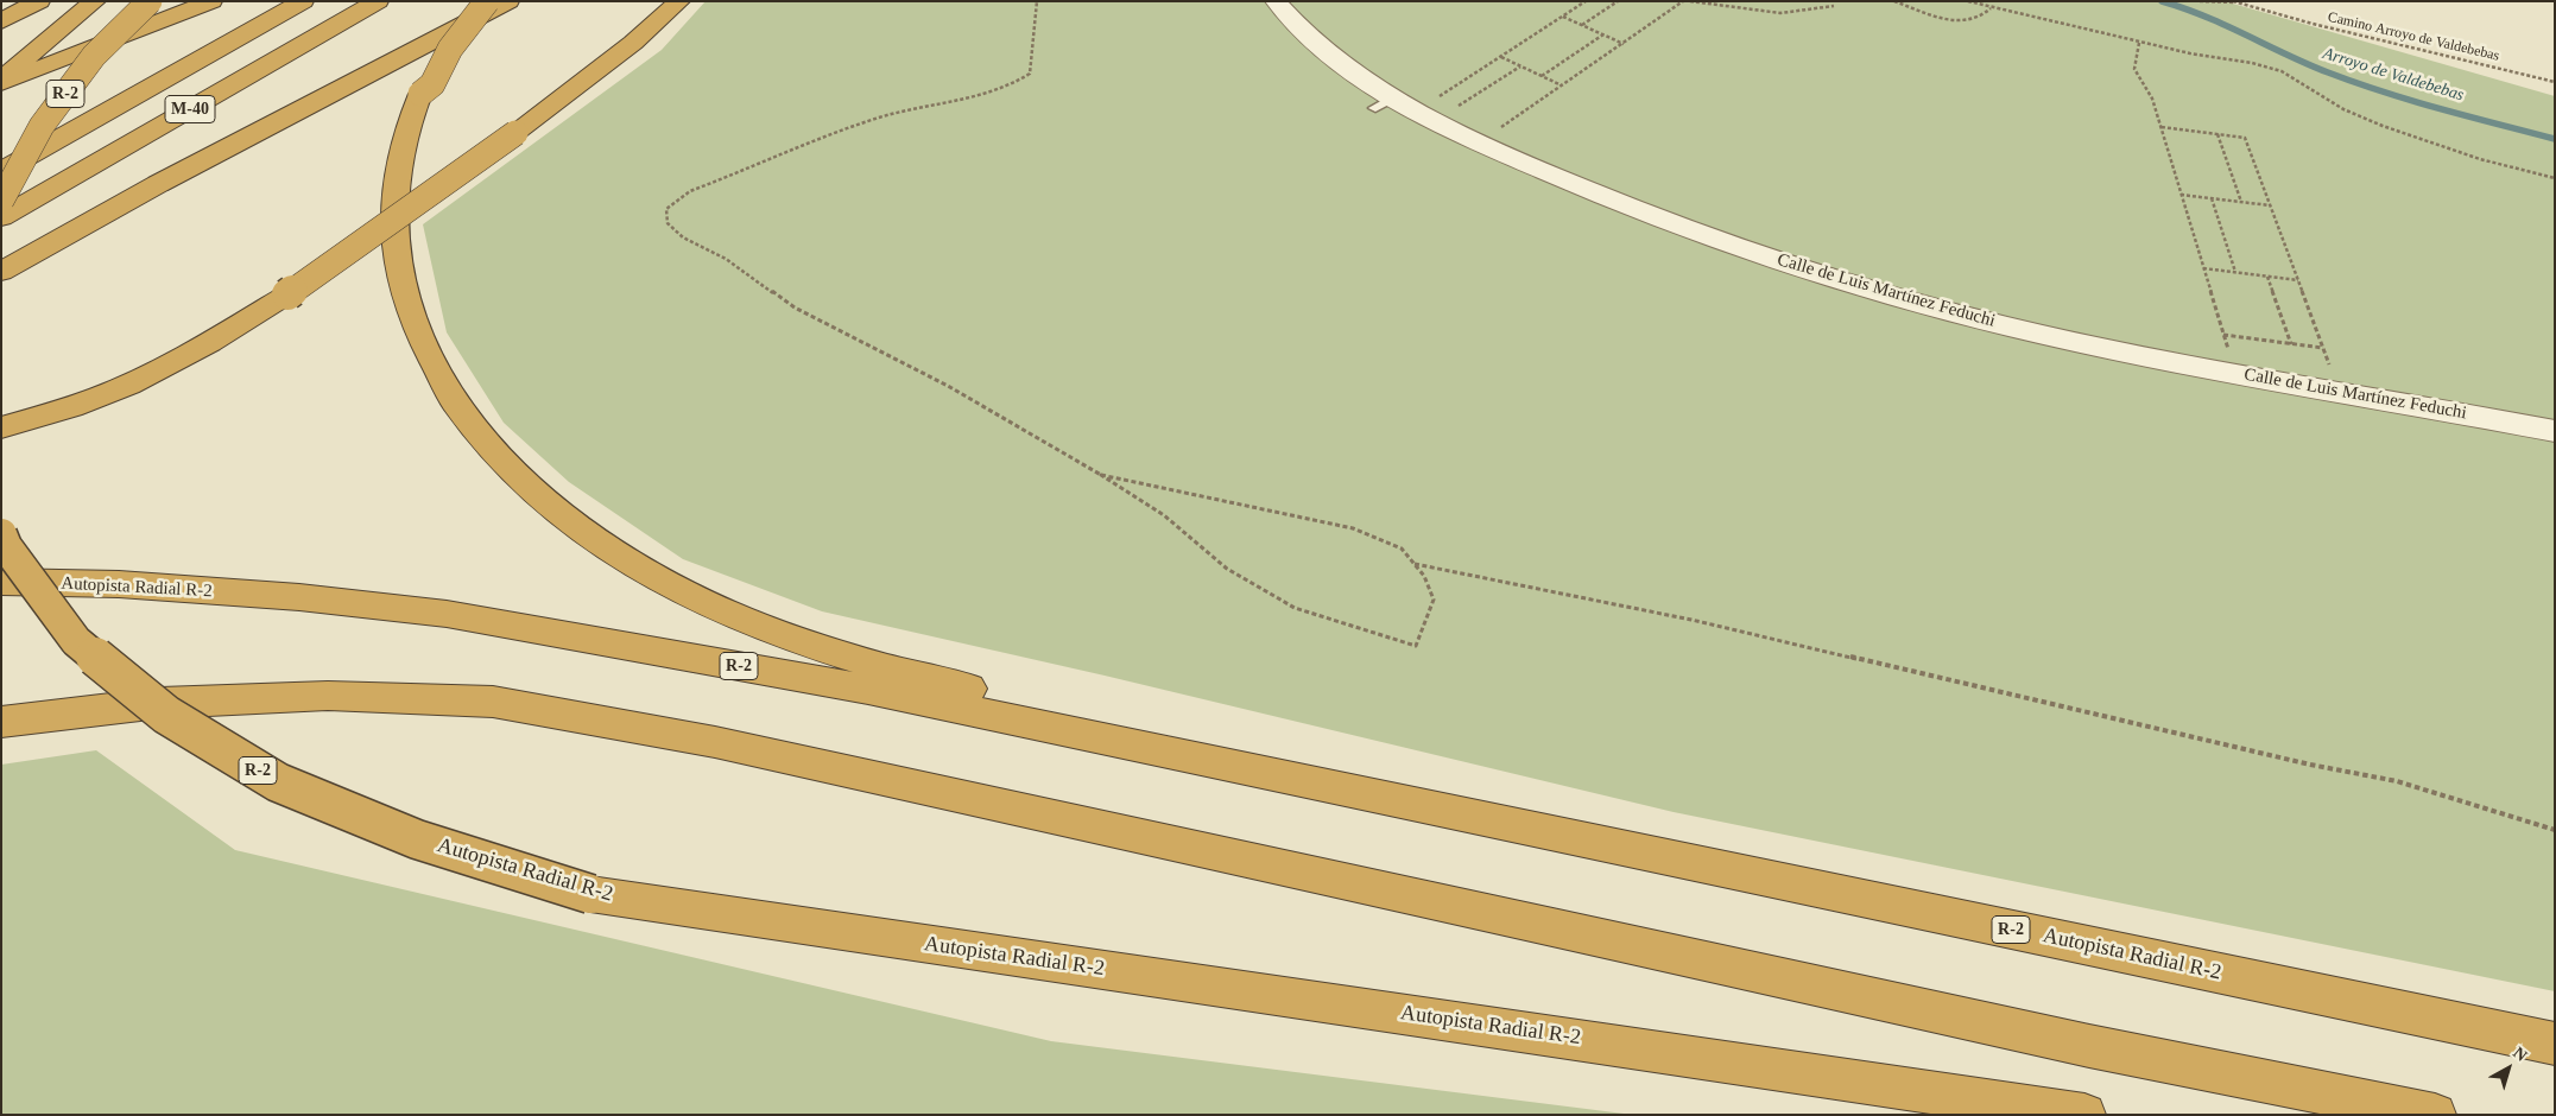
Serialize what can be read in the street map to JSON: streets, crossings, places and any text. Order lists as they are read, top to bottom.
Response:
{
  "streets": {
    "highway": ["R-2", "M-40", "Autopista Radial R-2"],
    "street": ["Calle de Luis Martínez Feduchi"],
    "path": ["Camino Arroyo de Valdebebas"]
  },
  "water": ["Arroyo de Valdebebas"],
  "north": "top right"
}
